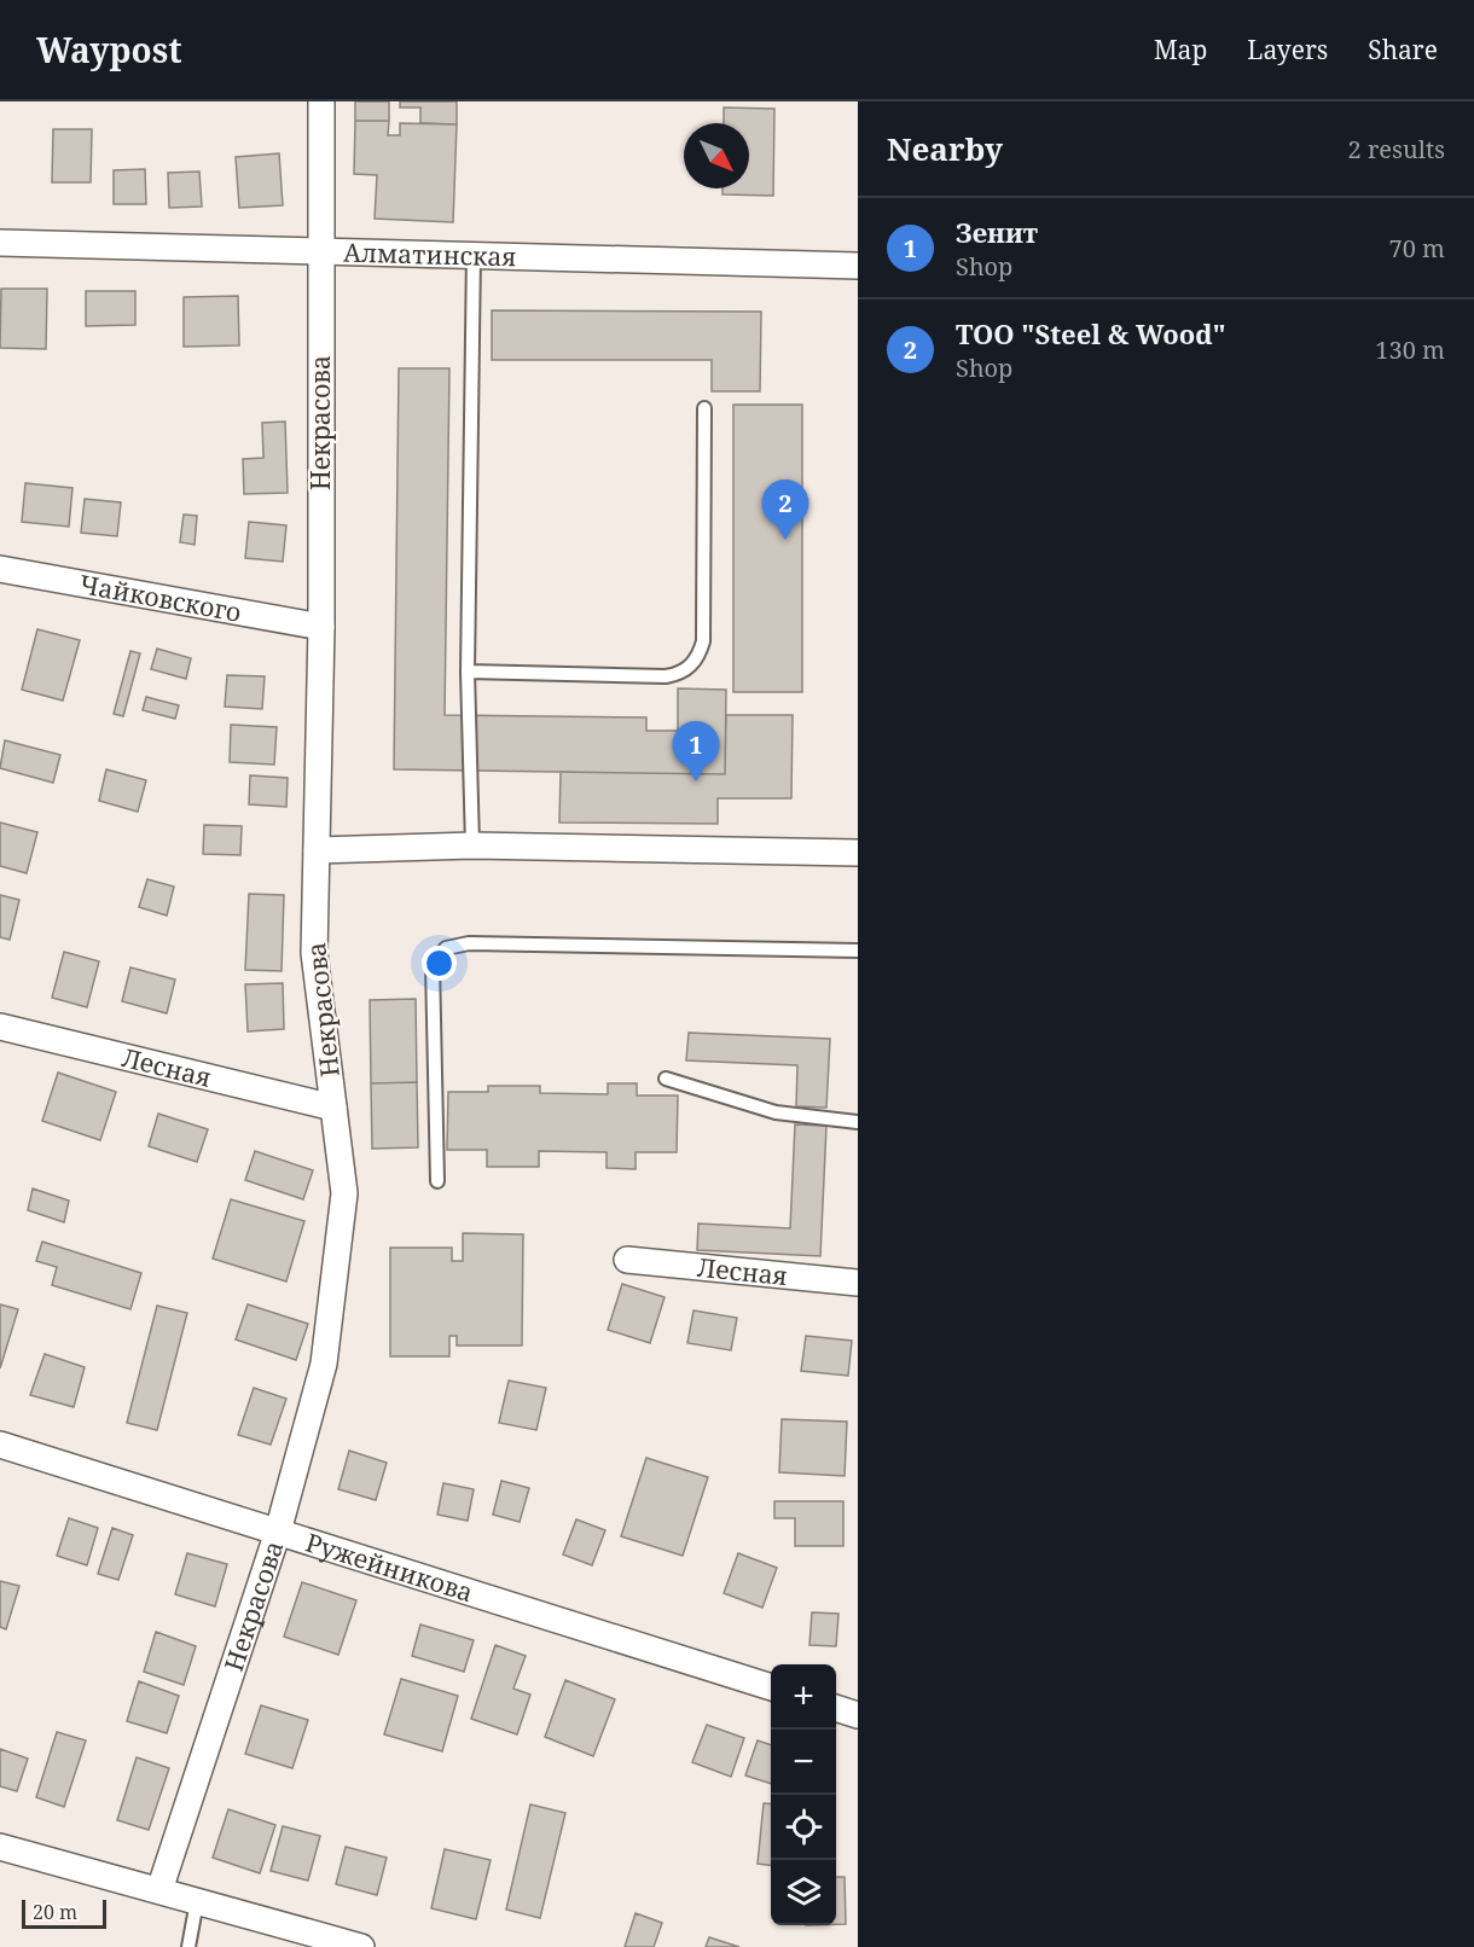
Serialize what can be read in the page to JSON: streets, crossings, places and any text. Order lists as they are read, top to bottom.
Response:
{
  "streets": {
    "street": [
      "Алматинская",
      "Некрасова",
      "Чайковского",
      "Лесная",
      "Ружейникова"
    ]
  },
  "crossings": [
    ["Алматинская", "Некрасова"],
    ["Некрасова", "Чайковского"],
    ["Некрасова", "Лесная"],
    ["Некрасова", "Ружейникова"]
  ],
  "scale_bar": "20 m",
  "north": "bottom right",
  "page": {
    "header": "Waypost",
    "nav": ["Map", "Layers", "Share"],
    "heading": ["Nearby", "2 results"],
    "list": [
      {
        "mark": "1",
        "name": "Зенит",
        "note": "Shop",
        "value": "70 m"
      },
      {
        "mark": "2",
        "name": "TOO \"Steel & Wood\"",
        "note": "Shop",
        "value": "130 m"
      }
    ],
    "pins": ["2", "1"],
    "map_buttons": ["+", "−"],
    "scale": "20 m"
  }
}
